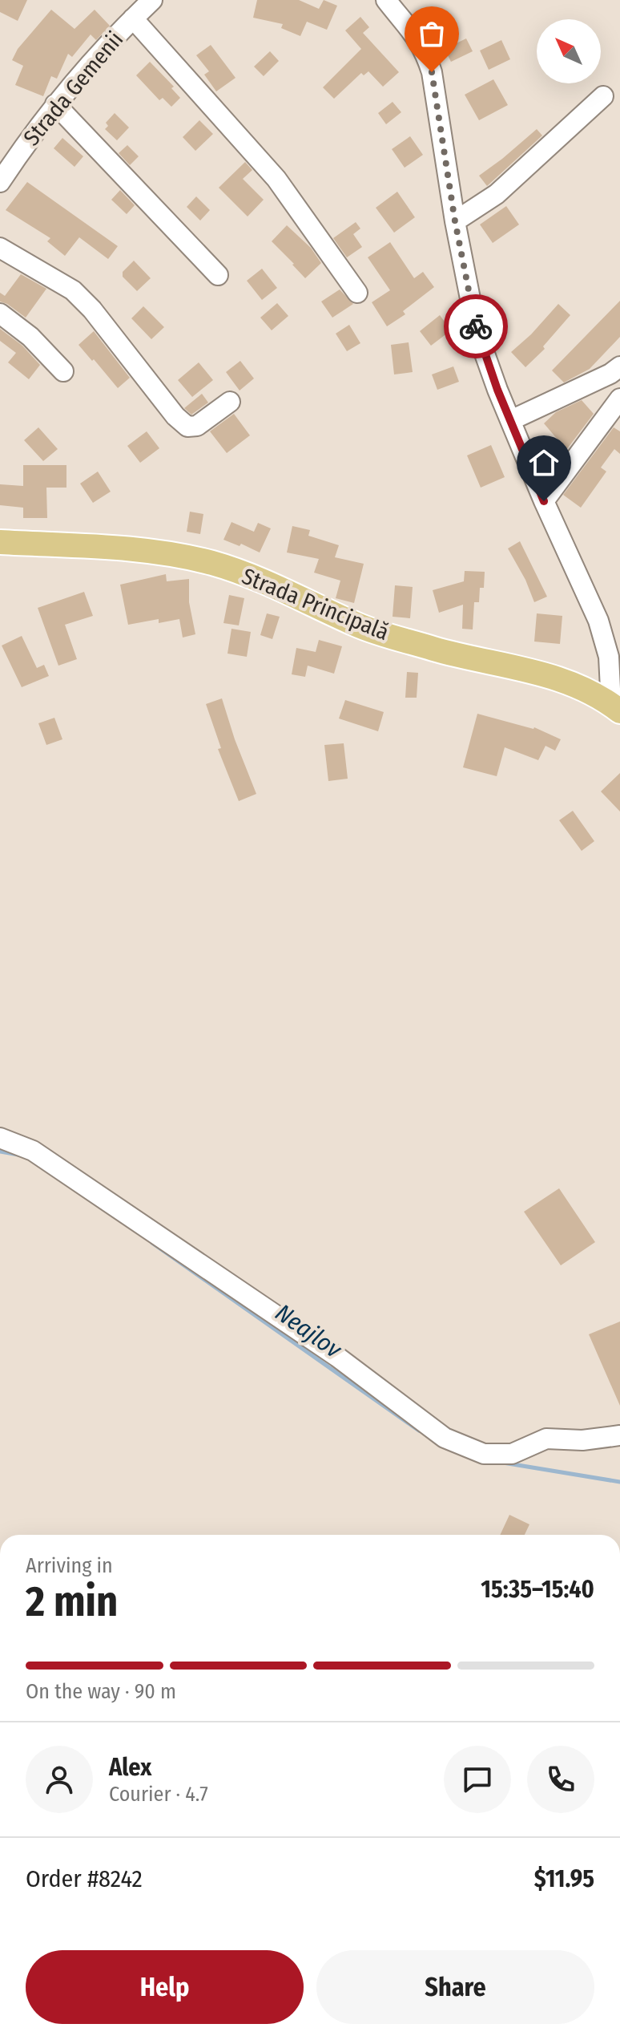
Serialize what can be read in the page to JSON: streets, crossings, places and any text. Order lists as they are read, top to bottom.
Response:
{
  "streets": {
    "main road": ["Strada Principală"],
    "street": ["Strada Gemenii"]
  },
  "water": ["Neajlov"],
  "north": "top left",
  "page": {
    "heading": ["2 min", "Arriving in", "15:35–15:40"],
    "panel": [
      "Alex",
      "Courier · 4.7",
      "Order #8242",
      "$11.95"
    ],
    "bar": "On the way · 90 m",
    "buttons": ["Help", "Share"]
  }
}
